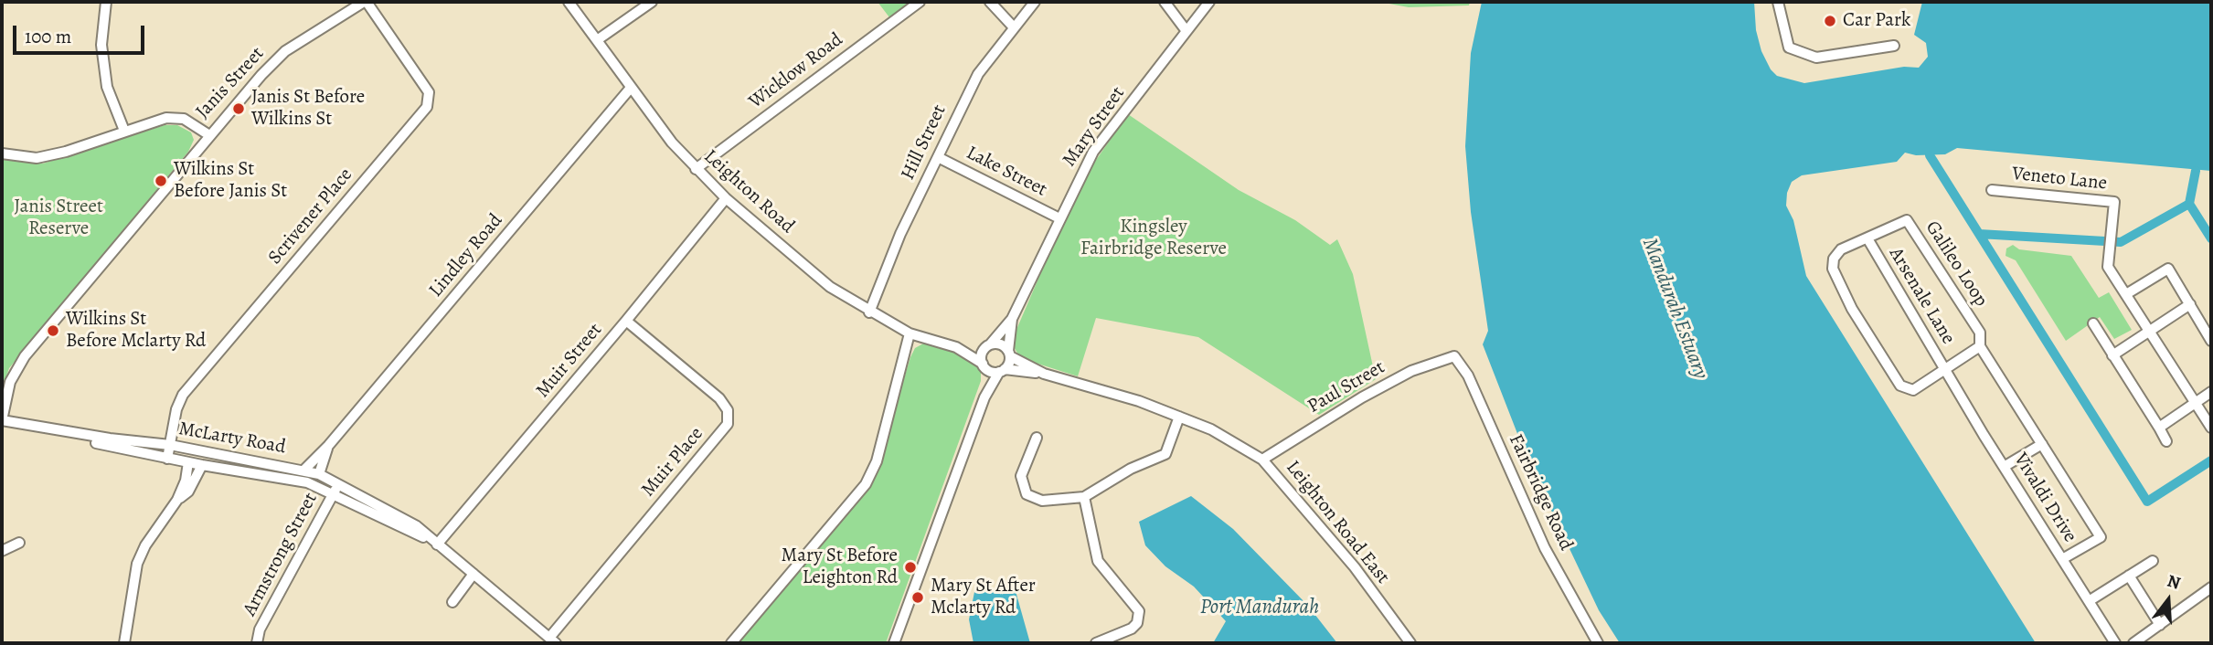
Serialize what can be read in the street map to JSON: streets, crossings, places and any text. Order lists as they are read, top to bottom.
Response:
{
  "streets": {
    "street": [
      "Wicklow Road",
      "Janis Street",
      "Mary Street",
      "Hill Street",
      "Lake Street",
      "Veneto Lane",
      "Leighton Road",
      "Scrivener Place",
      "Lindley Road",
      "Galileo Loop",
      "Arsenale Lane",
      "Muir Street",
      "Paul Street",
      "McLarty Road",
      "Muir Place",
      "Fairbridge Road",
      "Vivaldi Drive",
      "Leighton Road East",
      "Armstrong Street"
    ]
  },
  "crossings": [
    ["Wicklow Road", "Leighton Road"],
    ["Janis Street", "Scrivener Place"],
    ["Mary Street", "Lake Street"],
    ["Mary Street", "Leighton Road"],
    ["Mary Street", "Leighton Road East"],
    ["Hill Street", "Lake Street"],
    ["Hill Street", "Leighton Road"],
    ["Leighton Road", "Lindley Road"],
    ["Leighton Road", "Muir Street"],
    ["Leighton Road", "Leighton Road East"],
    ["Scrivener Place", "McLarty Road"],
    ["Lindley Road", "McLarty Road"],
    ["Galileo Loop", "Arsenale Lane"],
    ["Galileo Loop", "Vivaldi Drive"],
    ["Arsenale Lane", "Vivaldi Drive"],
    ["Muir Street", "McLarty Road"],
    ["Muir Street", "Muir Place"],
    ["Paul Street", "Fairbridge Road"],
    ["Paul Street", "Leighton Road East"],
    ["McLarty Road", "Muir Place"],
    ["McLarty Road", "Armstrong Street"]
  ],
  "water": ["Mandurah Estuary", "Port Mandurah"],
  "parks": ["Janis Street Reserve", "Kingsley Fairbridge Reserve"],
  "places": [
    "Car Park",
    "Janis St Before Wilkins St",
    "Wilkins St Before Janis St",
    "Wilkins St Before Mclarty Rd",
    "Mary St Before Leighton Rd",
    "Mary St After Mclarty Rd"
  ],
  "scale_bar": "100 m",
  "north": "top"
}
